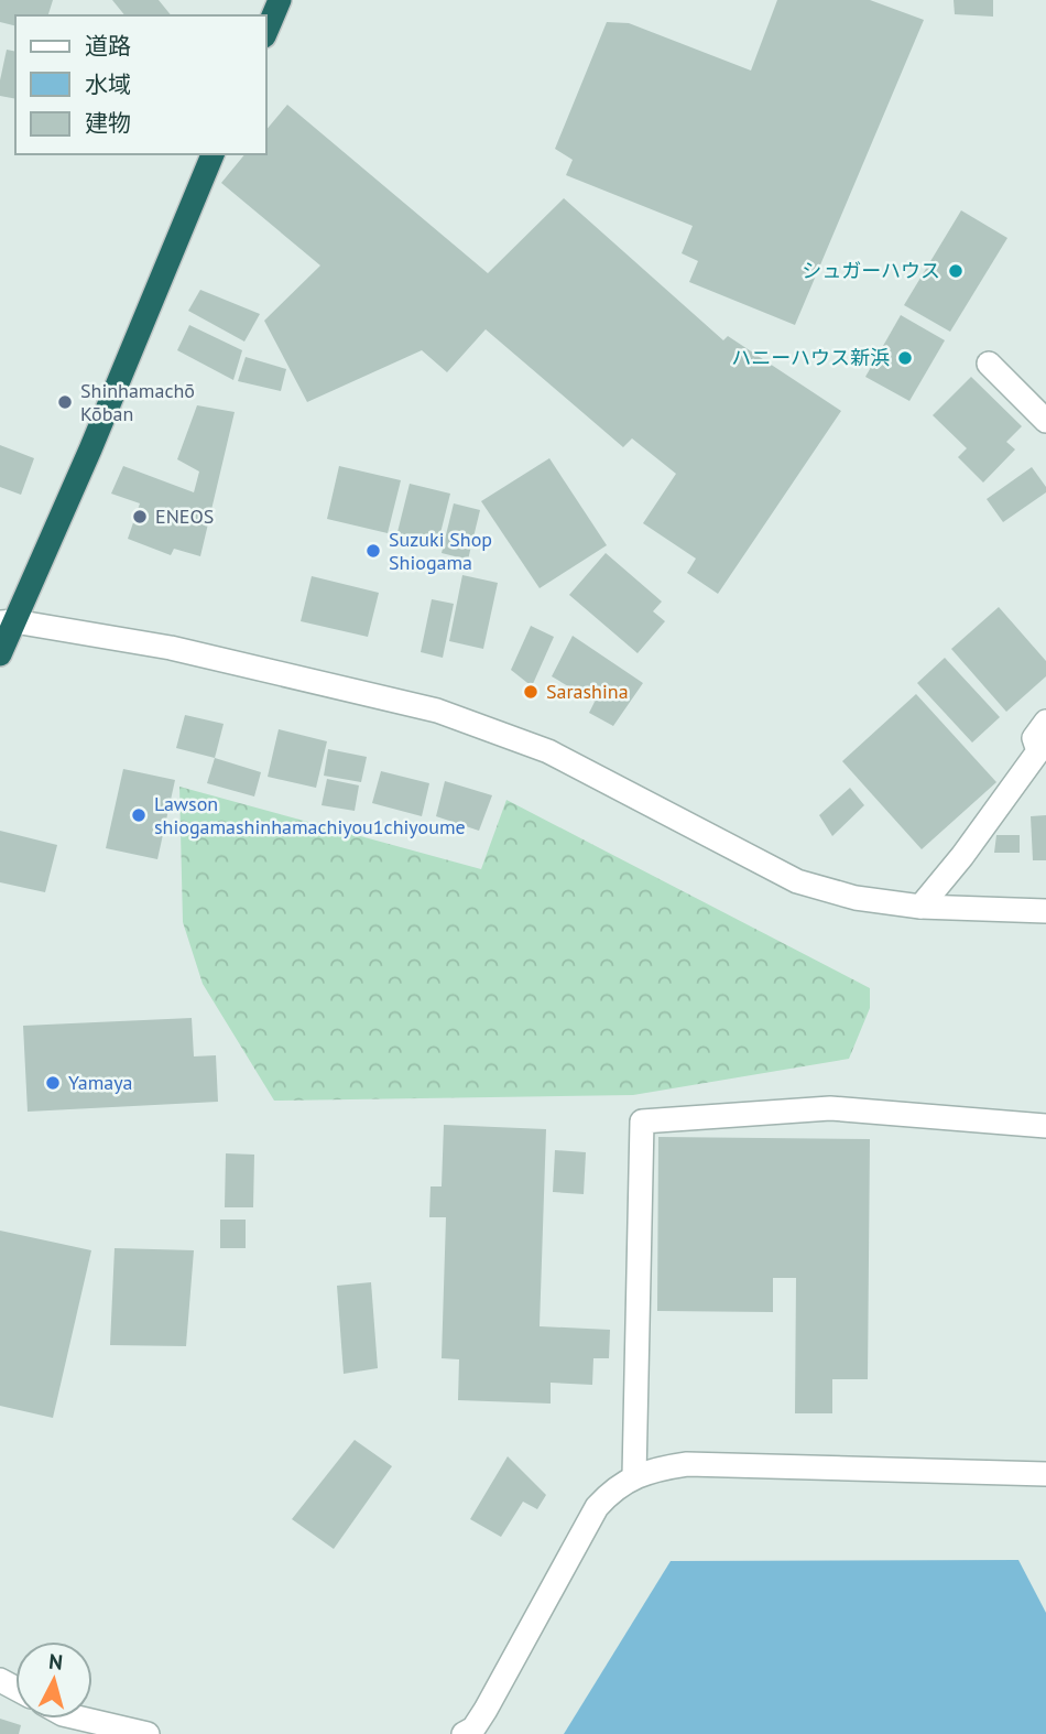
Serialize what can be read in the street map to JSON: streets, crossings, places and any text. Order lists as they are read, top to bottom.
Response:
{
  "places": [
    "シュガーハウス",
    "ハニーハウス新浜",
    "Shinhamachō Kōban",
    "ENEOS",
    "Suzuki Shop Shiogama",
    "Sarashina",
    "Lawson shiogamashinhamachiyou1chiyoume",
    "Yamaya"
  ],
  "legend": ["道路", "水域", "建物"],
  "north": "top"
}
